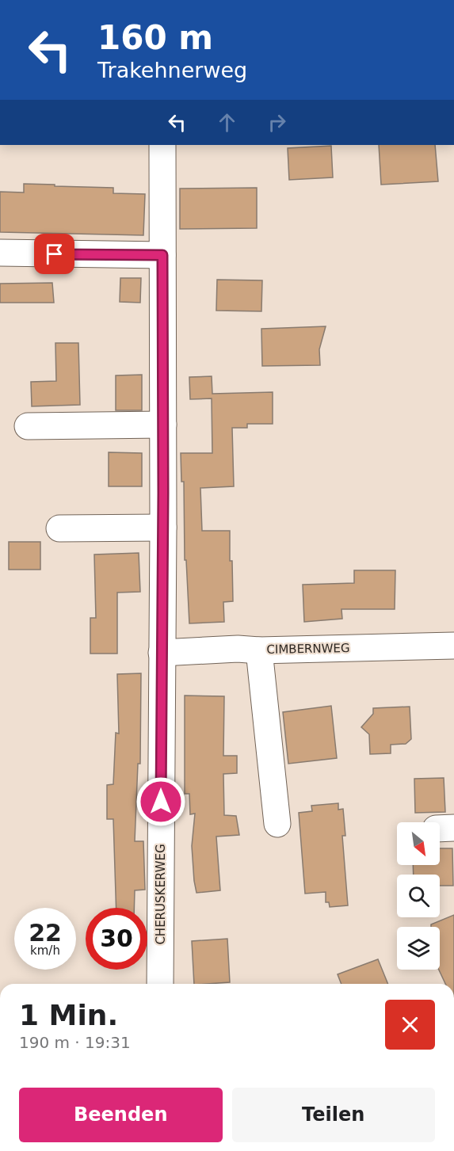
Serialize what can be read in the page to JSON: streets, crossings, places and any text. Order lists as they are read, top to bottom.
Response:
{
  "streets": {
    "street": ["CIMBERNWEG", "CHERUSKERWEG"]
  },
  "crossings": [
    ["CIMBERNWEG", "CHERUSKERWEG"]
  ],
  "north": "bottom right",
  "page": {
    "turn": ["160 m", "Trakehnerweg"],
    "speed": "22 km/h",
    "limit": "30",
    "heading": ["1 Min.", "190 m · 19:31"],
    "buttons": ["Beenden", "Teilen"]
  }
}
